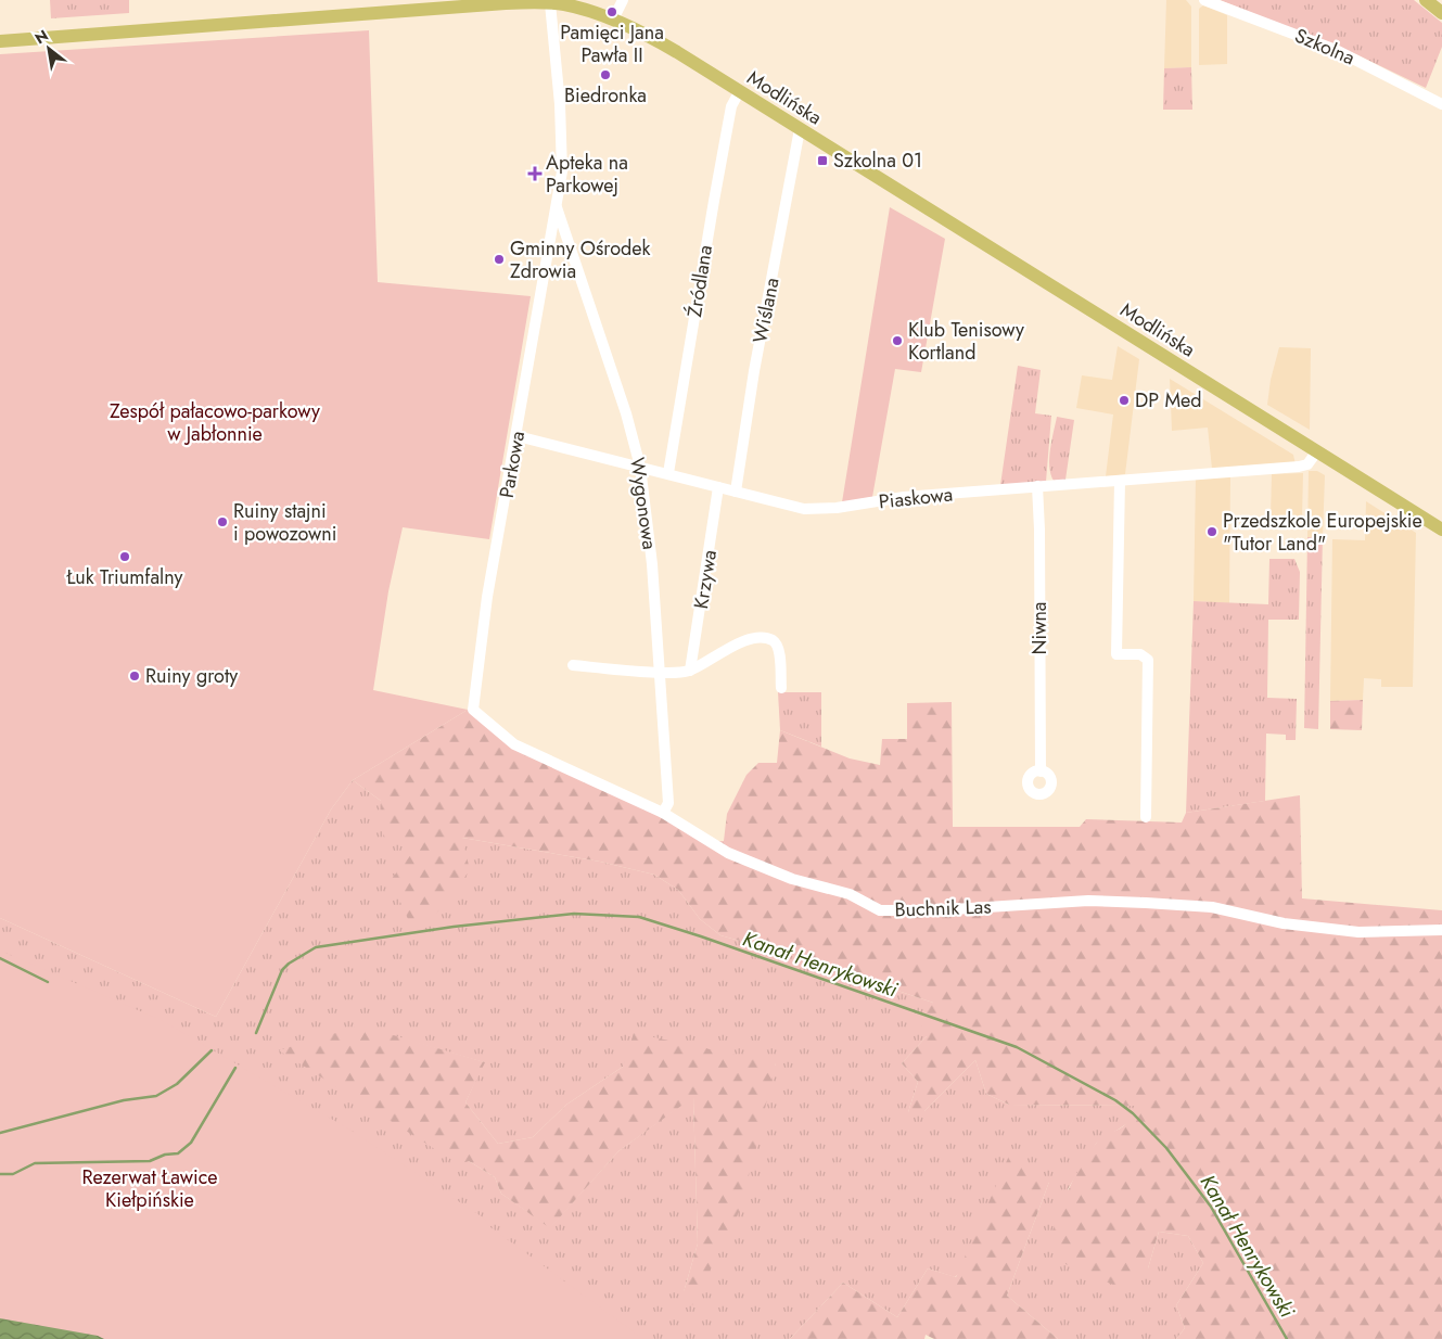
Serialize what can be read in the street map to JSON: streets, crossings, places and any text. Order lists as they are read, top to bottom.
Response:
{
  "streets": {
    "main road": ["Modlińska"],
    "street": [
      "Szkolna",
      "Źródlana",
      "Wiślana",
      "Parkowa",
      "Piaskowa",
      "Wygonowa",
      "Krzywa",
      "Niwna",
      "Buchnik Las"
    ]
  },
  "crossings": [
    ["Modlińska", "Źródlana"],
    ["Modlińska", "Wiślana"],
    ["Modlińska", "Parkowa"],
    ["Modlińska", "Piaskowa"],
    ["Źródlana", "Piaskowa"],
    ["Wiślana", "Piaskowa"],
    ["Parkowa", "Piaskowa"],
    ["Parkowa", "Wygonowa"],
    ["Parkowa", "Buchnik Las"],
    ["Piaskowa", "Wygonowa"],
    ["Piaskowa", "Krzywa"],
    ["Piaskowa", "Niwna"],
    ["Wygonowa", "Buchnik Las"]
  ],
  "water": ["Kanał Henrykowski"],
  "parks": ["Zespół pałacowo-parkowy w Jabłonnie", "Rezerwat Ławice Kiełpińskie"],
  "places": {
    "other": [
      "Pamięci Jana Pawła II",
      "Biedronka",
      "Gminny Ośrodek Zdrowia",
      "Klub Tenisowy Kortland",
      "DP Med",
      "Ruiny stajni i powozowni",
      "Przedszkole Europejskie \"Tutor Land\"",
      "Łuk Triumfalny",
      "Ruiny groty"
    ],
    "transit": ["Szkolna 01"],
    "health": ["Apteka na Parkowej"]
  },
  "north": "top left"
}
